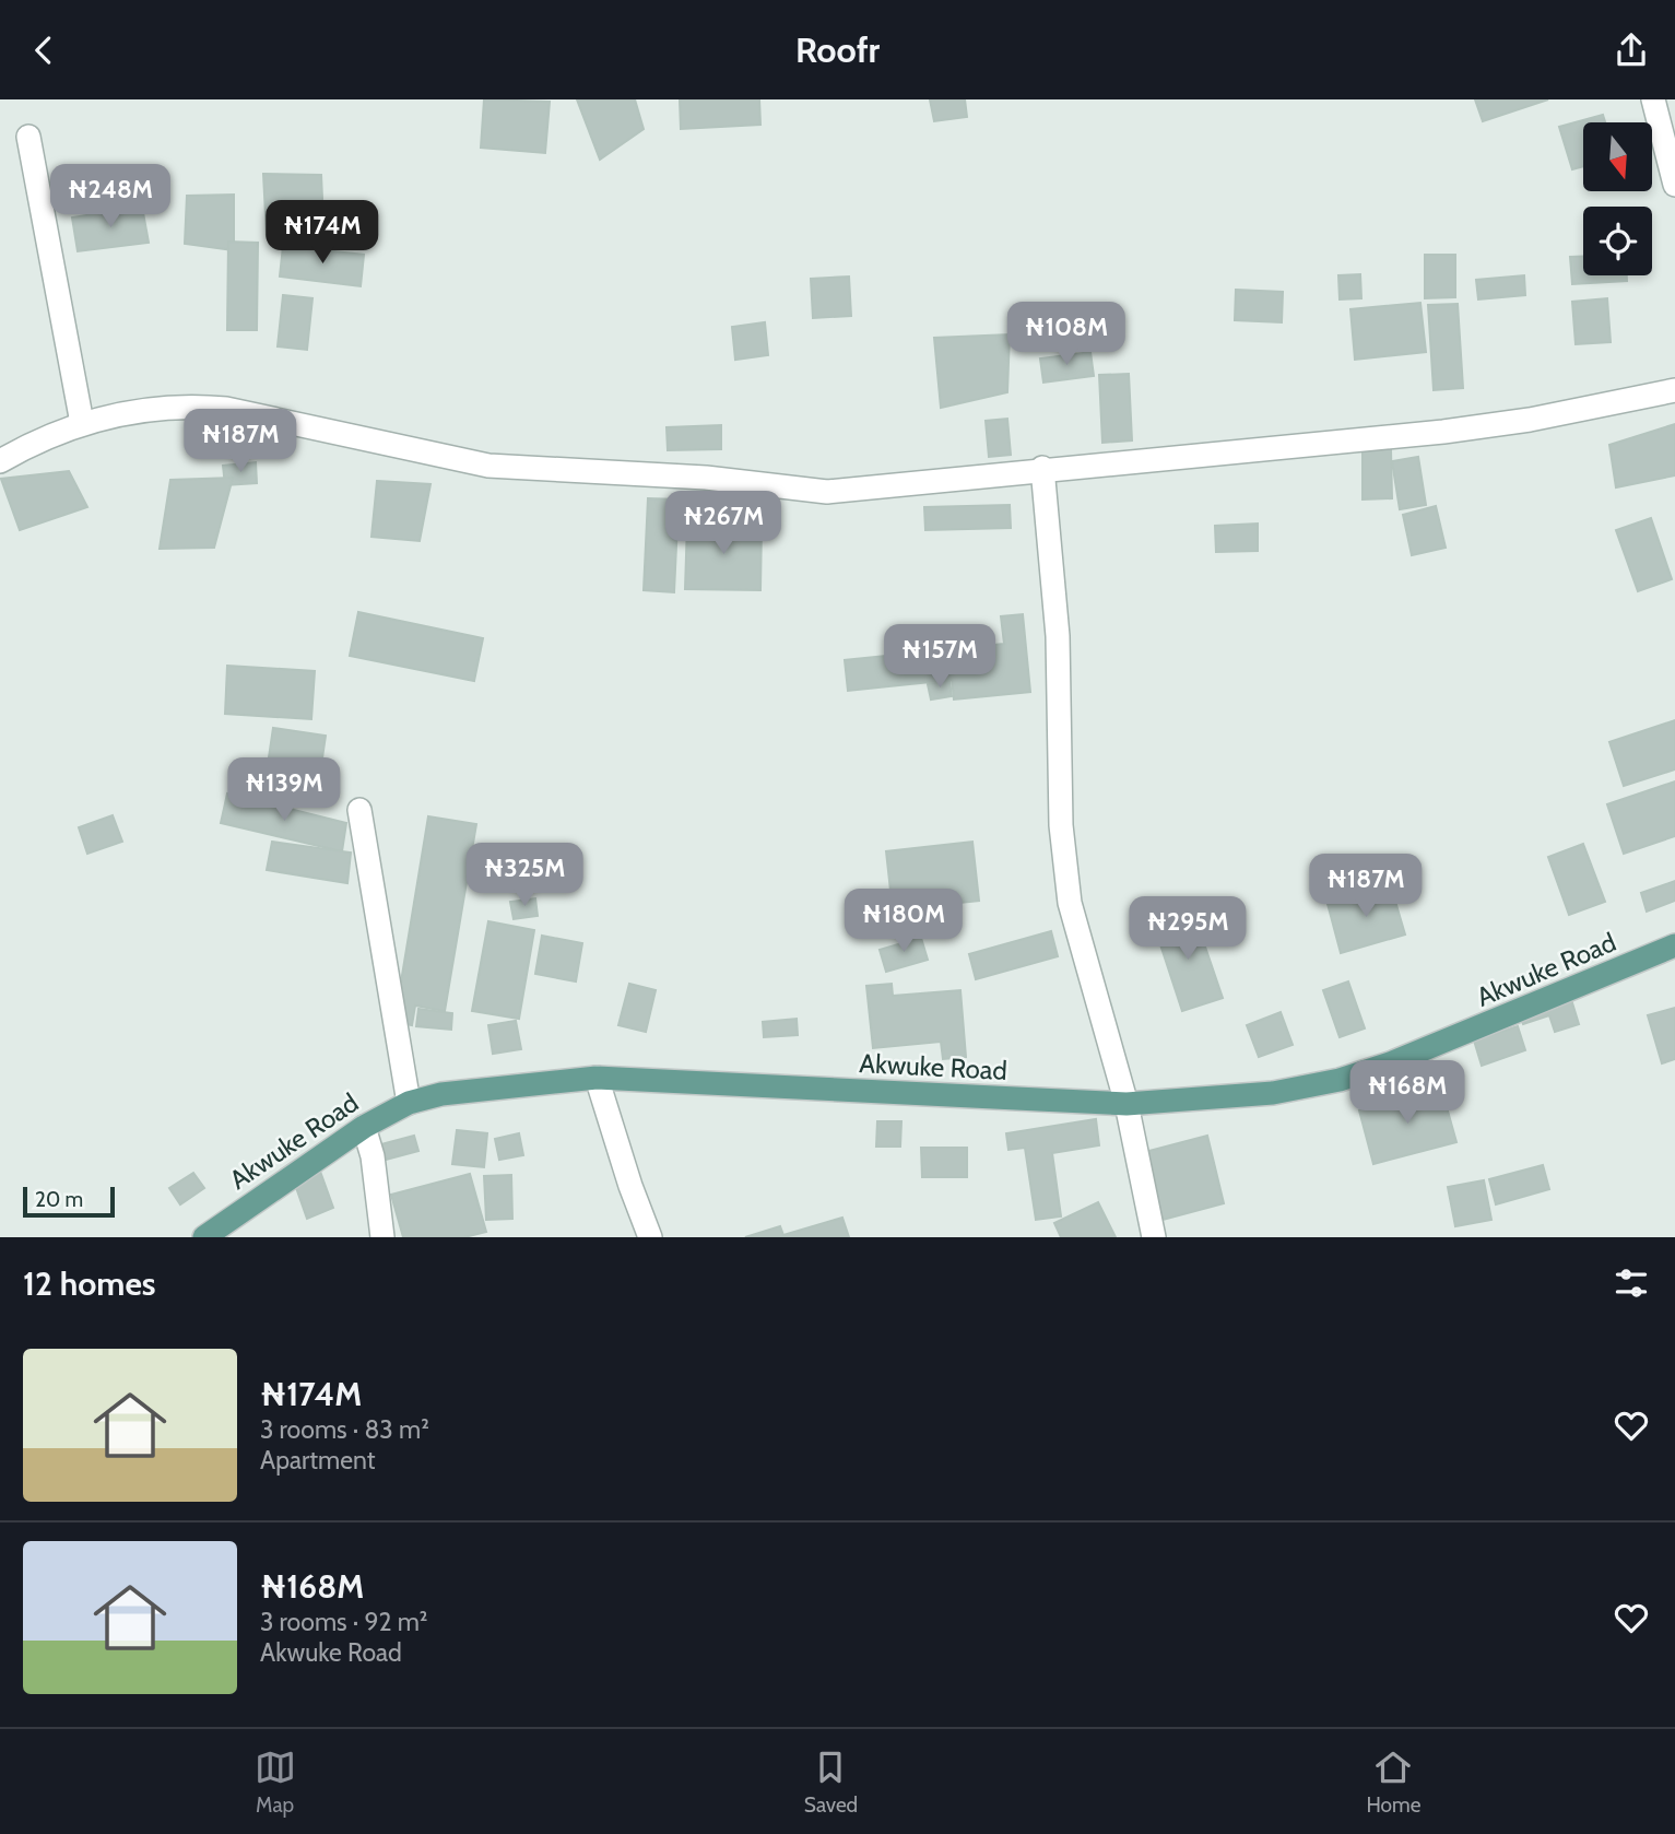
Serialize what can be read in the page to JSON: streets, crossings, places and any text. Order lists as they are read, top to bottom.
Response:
{
  "streets": {
    "main road": ["Akwuke Road"]
  },
  "scale_bar": "20 m",
  "north": "bottom",
  "page": {
    "header": "Roofr",
    "price": [
      "₦248M",
      "₦174M",
      "₦108M",
      "₦187M",
      "₦267M",
      "₦157M",
      "₦139M",
      "₦325M",
      "₦187M",
      "₦180M",
      "₦295M",
      "₦168M"
    ],
    "scale": "20 m",
    "heading": "12 homes",
    "list": [
      {
        "name": "₦174M",
        "note": "3 rooms · 83 m² · Apartment"
      },
      {
        "name": "₦168M",
        "note": "3 rooms · 92 m² · Akwuke Road"
      }
    ],
    "tabs": ["Map", "Saved", "Home"]
  }
}
